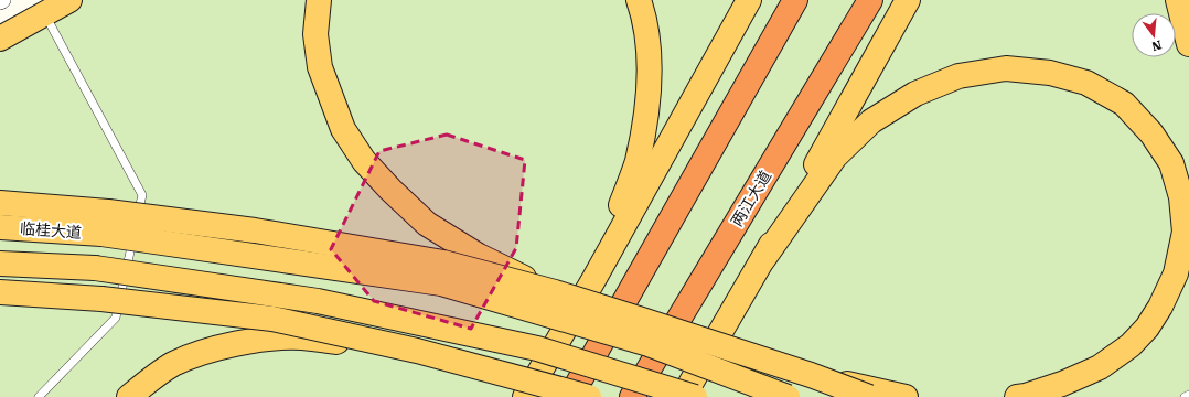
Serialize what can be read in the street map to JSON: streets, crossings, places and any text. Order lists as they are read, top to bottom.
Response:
{
  "streets": {
    "highway": ["两江大道"],
    "main road": ["临桂大道"]
  },
  "north": "bottom"
}
